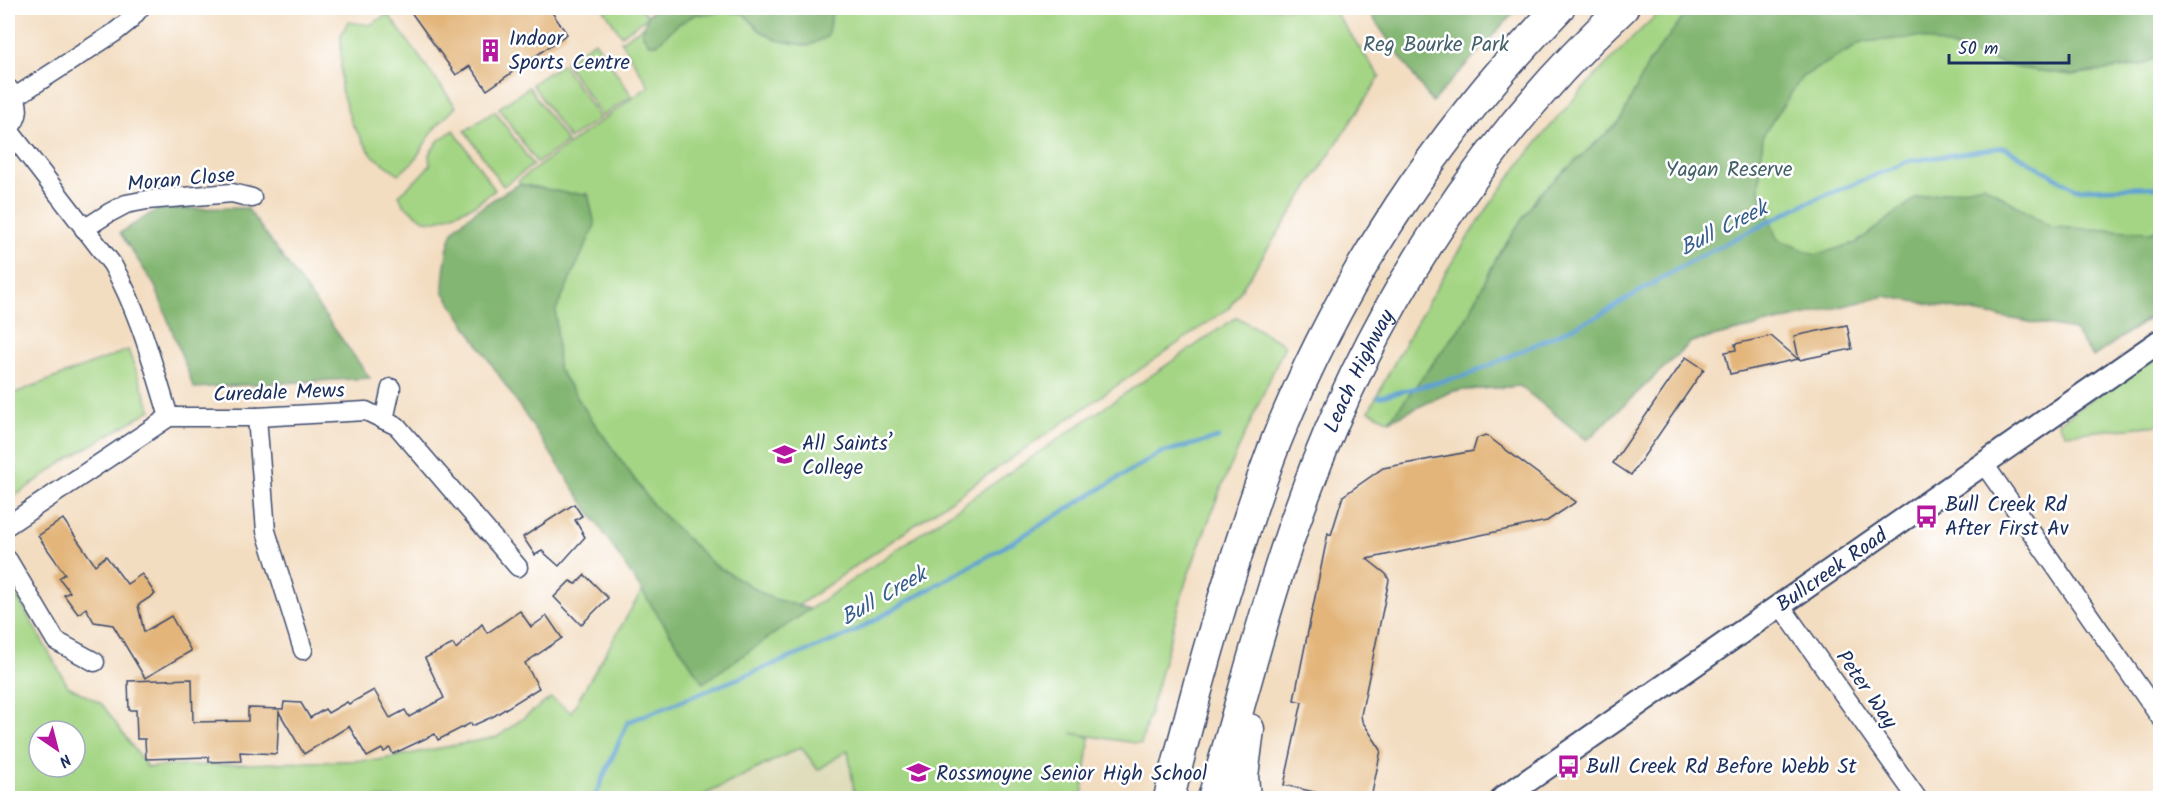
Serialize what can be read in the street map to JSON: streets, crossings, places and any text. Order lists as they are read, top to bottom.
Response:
{
  "streets": {
    "highway": ["Leach Highway"],
    "street": [
      "Moran Close",
      "Curedale Mews",
      "Bullcreek Road",
      "Peter Way"
    ]
  },
  "crossings": [
    ["Bullcreek Road", "Peter Way"]
  ],
  "water": ["Bull Creek"],
  "parks": ["Reg Bourke Park", "Yagan Reserve"],
  "places": {
    "building": ["Indoor Sports Centre"],
    "school or university": ["All Saints’ College", "Rossmoyne Senior High School"],
    "bus stop": ["Bull Creek Rd After First Av", "Bull Creek Rd Before Webb St"]
  },
  "scale_bar": "50 m",
  "north": "bottom right"
}
